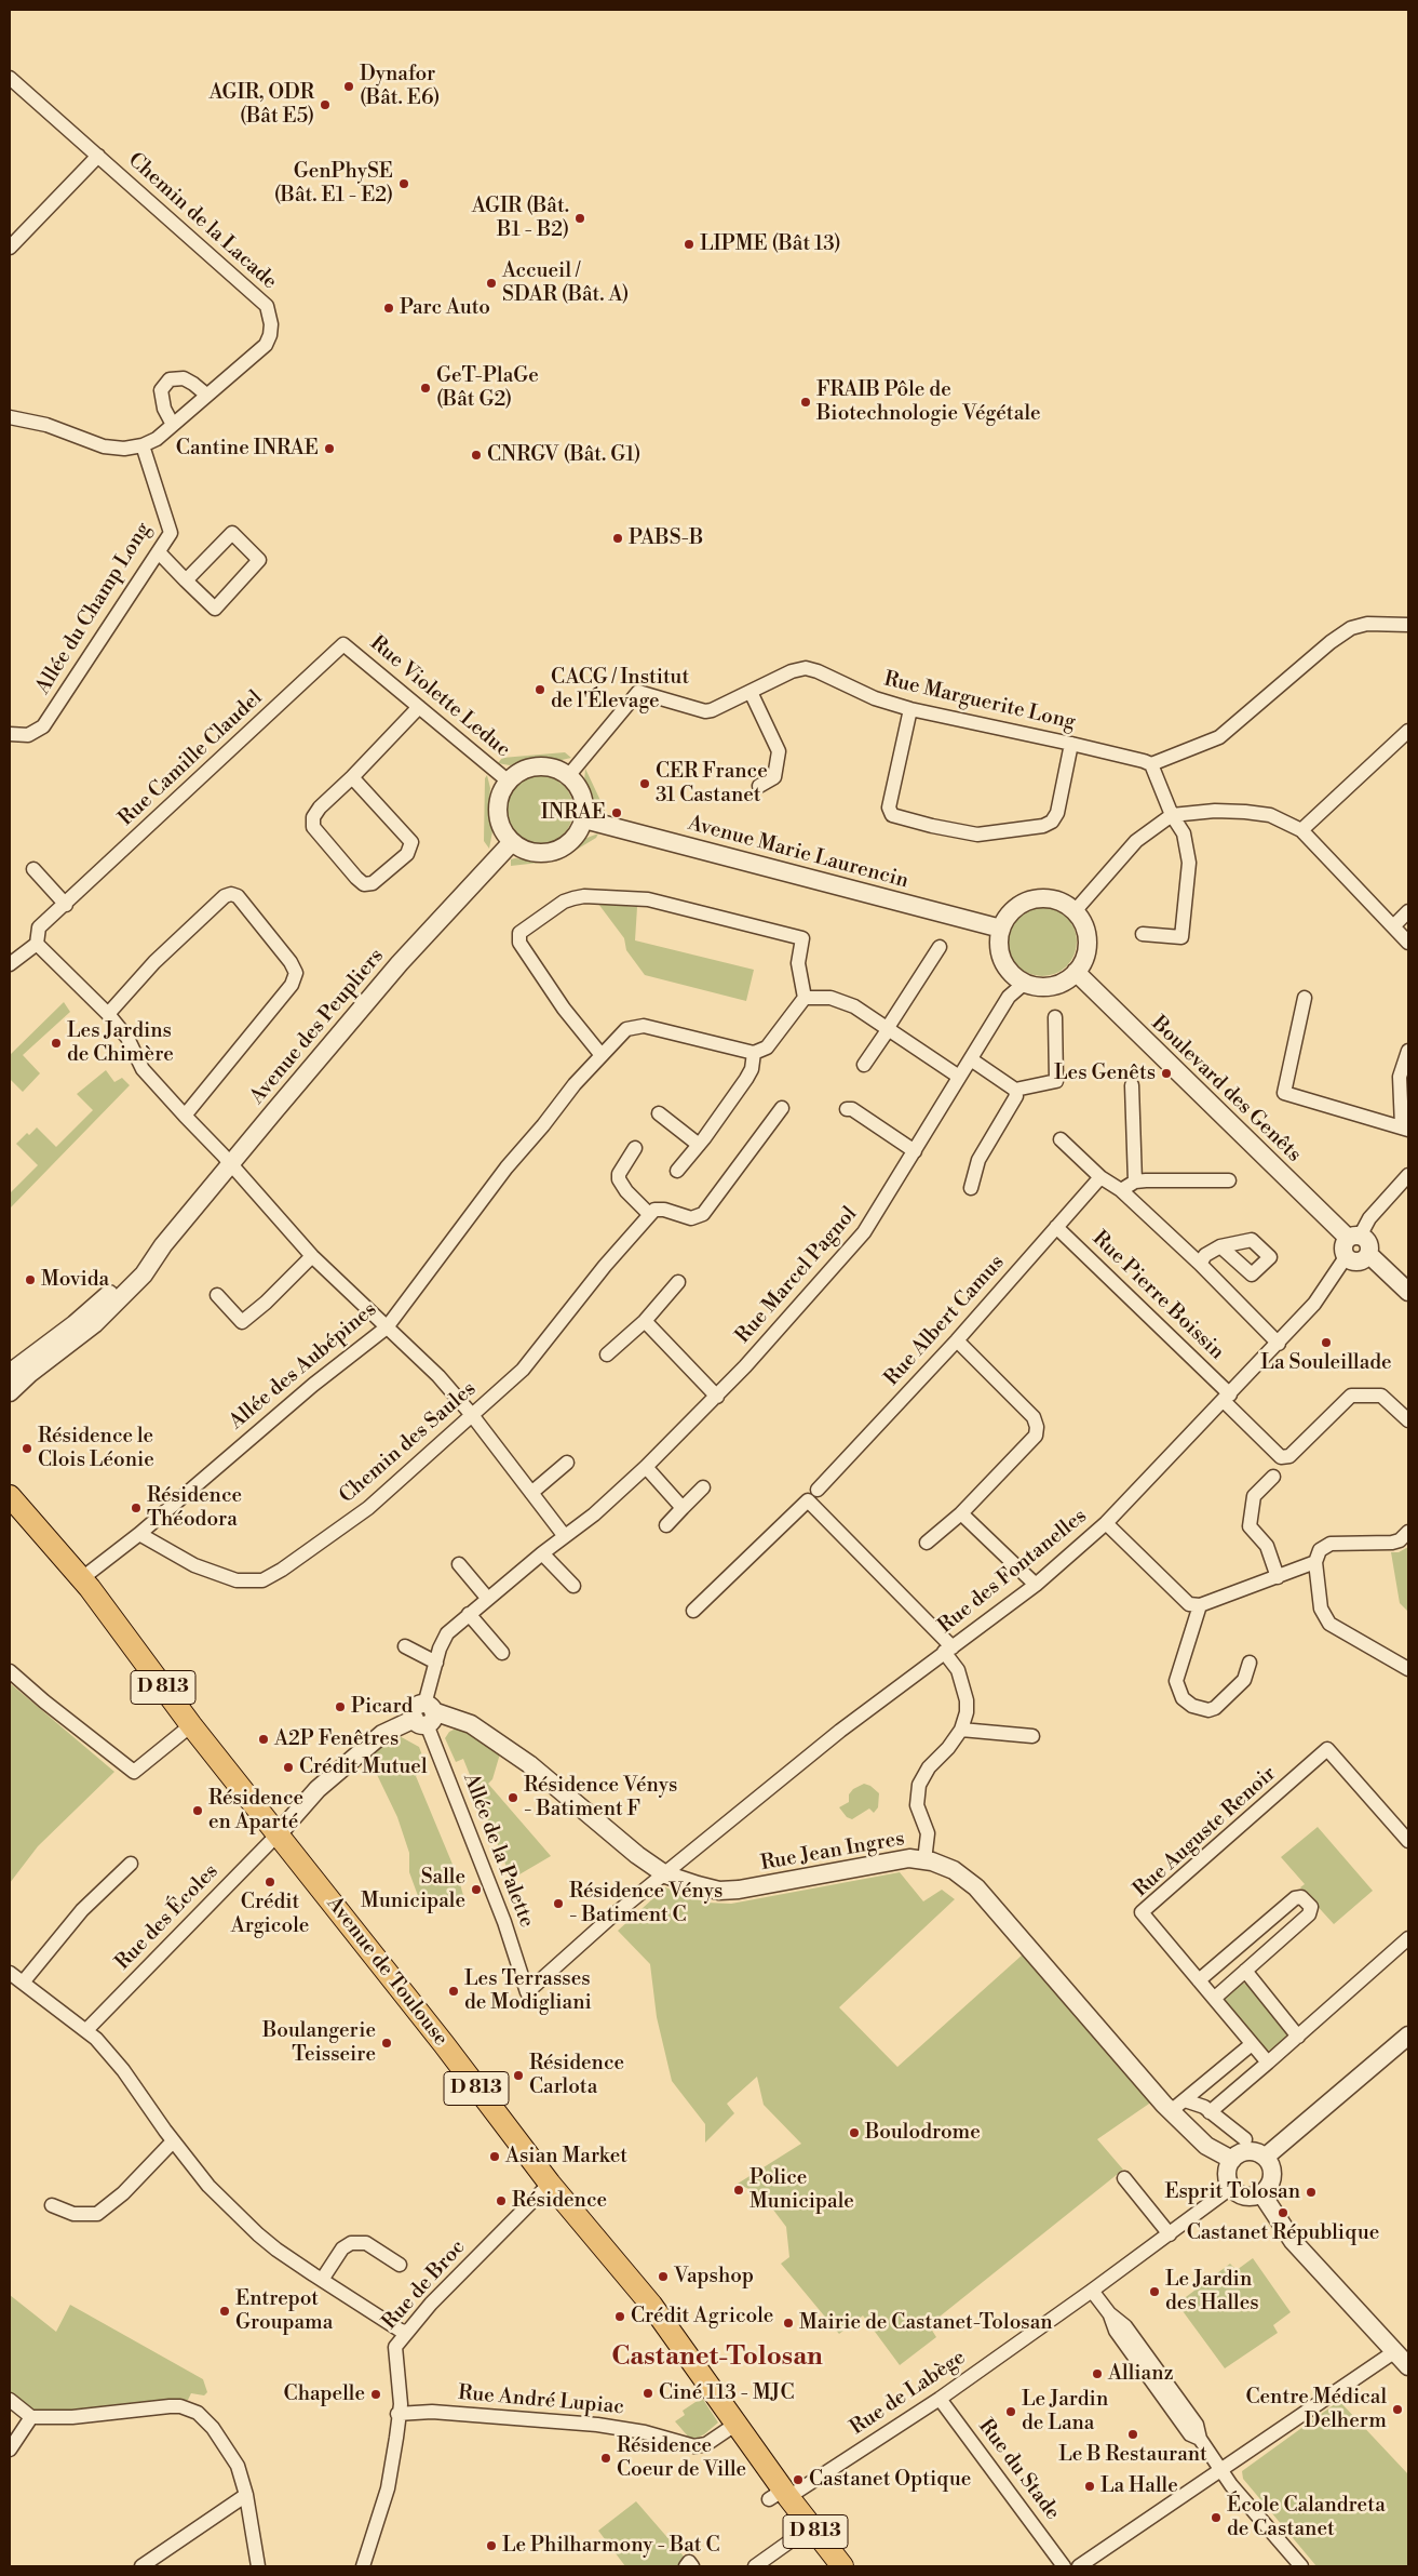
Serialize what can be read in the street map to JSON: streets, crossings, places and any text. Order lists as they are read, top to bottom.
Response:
{
  "streets": {
    "main road": ["D 813", "Avenue de Toulouse"],
    "street": [
      "Chemin de la Lacade",
      "Allée du Champ Long",
      "Rue Violette Leduc",
      "Rue Marguerite Long",
      "Rue Camille Claudel",
      "Avenue Marie Laurencin",
      "Avenue des Peupliers",
      "Boulevard des Genêts",
      "Rue Marcel Pagnol",
      "Rue Pierre Boissin",
      "Rue Albert Camus",
      "Allée des Aubépines",
      "Chemin des Saules",
      "Rue des Fontanelles",
      "Rue Auguste Renoir",
      "Allée de la Palette",
      "Rue Jean Ingres",
      "Rue des Écoles",
      "Rue de Broc",
      "Rue de Labège",
      "Rue André Lupiac",
      "Rue du Stade"
    ]
  },
  "crossings": [
    ["Chemin de la Lacade", "Allée du Champ Long"],
    ["Rue Violette Leduc", "Rue Marguerite Long"],
    ["Rue Violette Leduc", "Rue Camille Claudel"],
    ["Rue Violette Leduc", "Avenue Marie Laurencin"],
    ["Rue Violette Leduc", "Avenue des Peupliers"],
    ["Rue Marguerite Long", "Avenue Marie Laurencin"],
    ["Rue Marguerite Long", "Avenue des Peupliers"],
    ["Avenue Marie Laurencin", "Avenue des Peupliers"],
    ["Avenue Marie Laurencin", "Boulevard des Genêts"],
    ["Avenue Marie Laurencin", "Rue Marcel Pagnol"],
    ["Boulevard des Genêts", "Rue Marcel Pagnol"],
    ["Boulevard des Genêts", "Rue des Fontanelles"],
    ["Rue Marcel Pagnol", "Allée de la Palette"],
    ["Rue Marcel Pagnol", "Rue Jean Ingres"],
    ["Rue Pierre Boissin", "Rue Albert Camus"],
    ["Rue Pierre Boissin", "Rue des Fontanelles"],
    ["Allée des Aubépines", "Chemin des Saules"],
    ["Allée des Aubépines", "Avenue de Toulouse"],
    ["Rue des Fontanelles", "Allée de la Palette"],
    ["Rue des Fontanelles", "Rue Jean Ingres"],
    ["Allée de la Palette", "Rue Jean Ingres"],
    ["Rue Jean Ingres", "Rue de Labège"],
    ["Rue des Écoles", "Avenue de Toulouse"],
    ["Avenue de Toulouse", "Rue de Broc"],
    ["Avenue de Toulouse", "Rue de Labège"],
    ["Avenue de Toulouse", "Rue André Lupiac"],
    ["Rue de Broc", "Rue André Lupiac"],
    ["Rue de Labège", "Rue du Stade"]
  ],
  "districts": ["Castanet-Tolosan"],
  "places": [
    "Dynafor (Bât. E6)",
    "AGIR, ODR (Bât E5)",
    "GenPhySE (Bât. E1 - E2)",
    "AGIR (Bât. B1 - B2)",
    "LIPME (Bât 13)",
    "Accueil / SDAR (Bât. A)",
    "Parc Auto",
    "GeT-PlaGe (Bât G2)",
    "FRAIB Pôle de Biotechnologie Végétale",
    "Cantine INRAE",
    "CNRGV (Bât. G1)",
    "PABS-B",
    "CACG / Institut de l'Élevage",
    "CER France 31 Castanet",
    "INRAE",
    "Les Jardins de Chimère",
    "Les Genêts",
    "Movida",
    "La Souleillade",
    "Résidence le Clois Léonie",
    "Résidence Théodora",
    "Picard",
    "A2P Fenêtres",
    "Crédit Mutuel",
    "Résidence Vénys - Batiment F",
    "Résidence en Aparté",
    "Crédit Argicole",
    "Salle Municipale",
    "Résidence Vénys - Batiment C",
    "Les Terrasses de Modigliani",
    "Boulangerie Teisseire",
    "Résidence Carlota",
    "Boulodrome",
    "Asian Market",
    "Police Municipale",
    "Esprit Tolosan",
    "Résidence",
    "Castanet République",
    "Vapshop",
    "Le Jardin des Halles",
    "Entrepot Groupama",
    "Crédit Agricole",
    "Mairie de Castanet-Tolosan",
    "Allianz",
    "Ciné 113 - MJC",
    "Chapelle",
    "Centre Médical Delherm",
    "Le Jardin de Lana",
    "Le B Restaurant",
    "Résidence Coeur de Ville",
    "Castanet Optique",
    "La Halle",
    "École Calandreta de Castanet",
    "Le Philharmony - Bat C"
  ]
}
